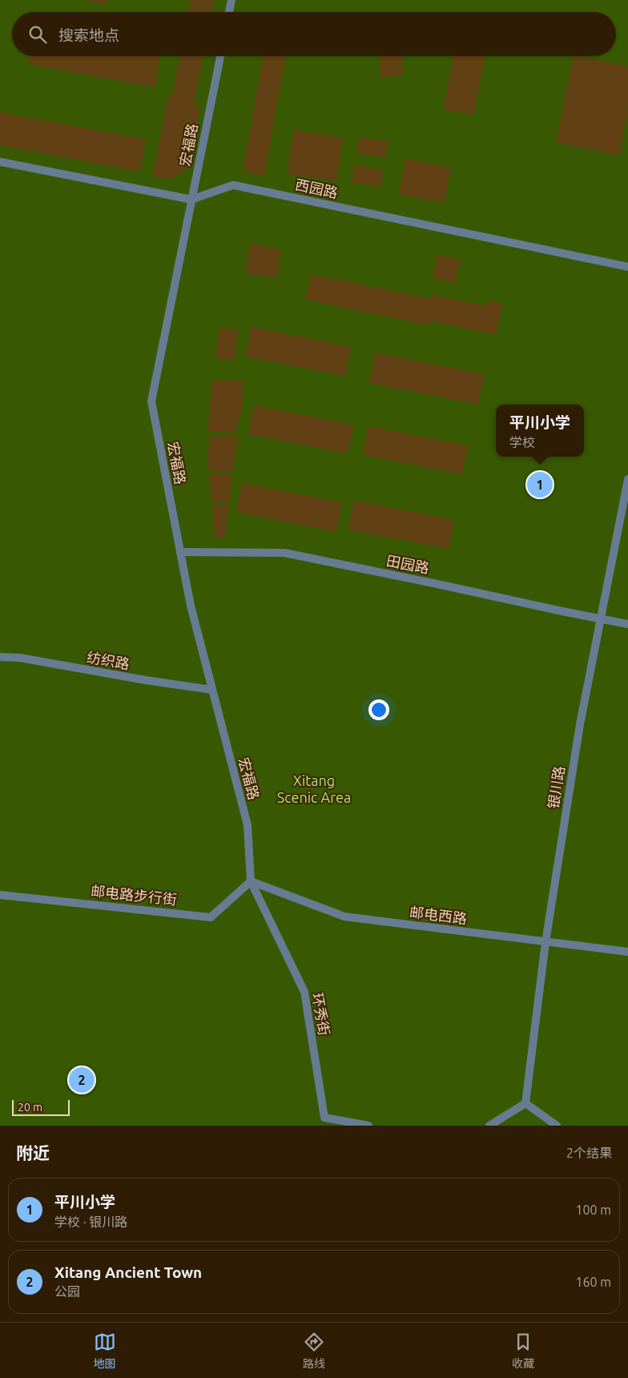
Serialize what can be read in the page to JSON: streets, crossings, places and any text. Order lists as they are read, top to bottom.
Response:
{
  "streets": {
    "street": [
      "宏福路",
      "西园路",
      "田园路",
      "纺织路",
      "银川路",
      "邮电路步行街",
      "邮电西路",
      "环秀街"
    ]
  },
  "crossings": [
    ["宏福路", "西园路"],
    ["宏福路", "田园路"],
    ["宏福路", "纺织路"],
    ["宏福路", "邮电路步行街"],
    ["宏福路", "邮电西路"],
    ["宏福路", "环秀街"],
    ["田园路", "银川路"],
    ["银川路", "邮电西路"],
    ["邮电路步行街", "邮电西路"],
    ["邮电路步行街", "环秀街"],
    ["邮电西路", "环秀街"]
  ],
  "parks": ["Xitang Scenic Area"],
  "scale_bar": "20 m",
  "page": {
    "search": "搜索地点",
    "popup": ["平川小学", "学校"],
    "pins": ["1", "2"],
    "scale": "20 m",
    "heading": ["附近", "2个结果"],
    "list": [
      {
        "mark": "1",
        "name": "平川小学",
        "note": "学校 · 银川路",
        "value": "100 m"
      },
      {
        "mark": "2",
        "name": "Xitang Ancient Town",
        "note": "公园",
        "value": "160 m"
      }
    ],
    "nav": ["地图", "路线", "收藏"]
  }
}
